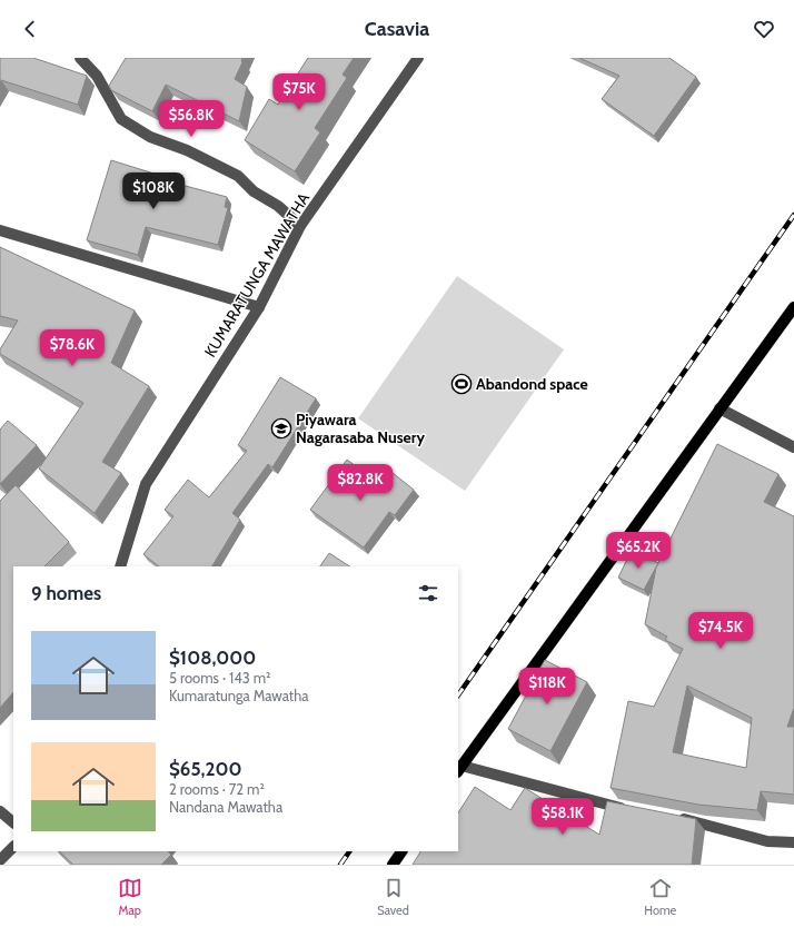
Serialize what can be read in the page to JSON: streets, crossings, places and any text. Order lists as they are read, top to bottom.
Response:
{
  "streets": {
    "street": ["KUMARATUNGA MAWATHA"]
  },
  "places": {
    "sports": ["Abandond space"],
    "school or university": ["Piyawara Nagarasaba Nusery"]
  },
  "page": {
    "header": "Casavia",
    "price": [
      "$75K",
      "$56.8K",
      "$108K",
      "$78.6K",
      "$82.8K",
      "$65.2K",
      "$74.5K",
      "$118K",
      "$58.1K"
    ],
    "heading": "9 homes",
    "list": [
      {
        "name": "$108,000",
        "note": "5 rooms · 143 m² · Kumaratunga Mawatha"
      },
      {
        "name": "$65,200",
        "note": "2 rooms · 72 m² · Nandana Mawatha"
      }
    ],
    "tabs": ["Map", "Saved", "Home"]
  }
}
